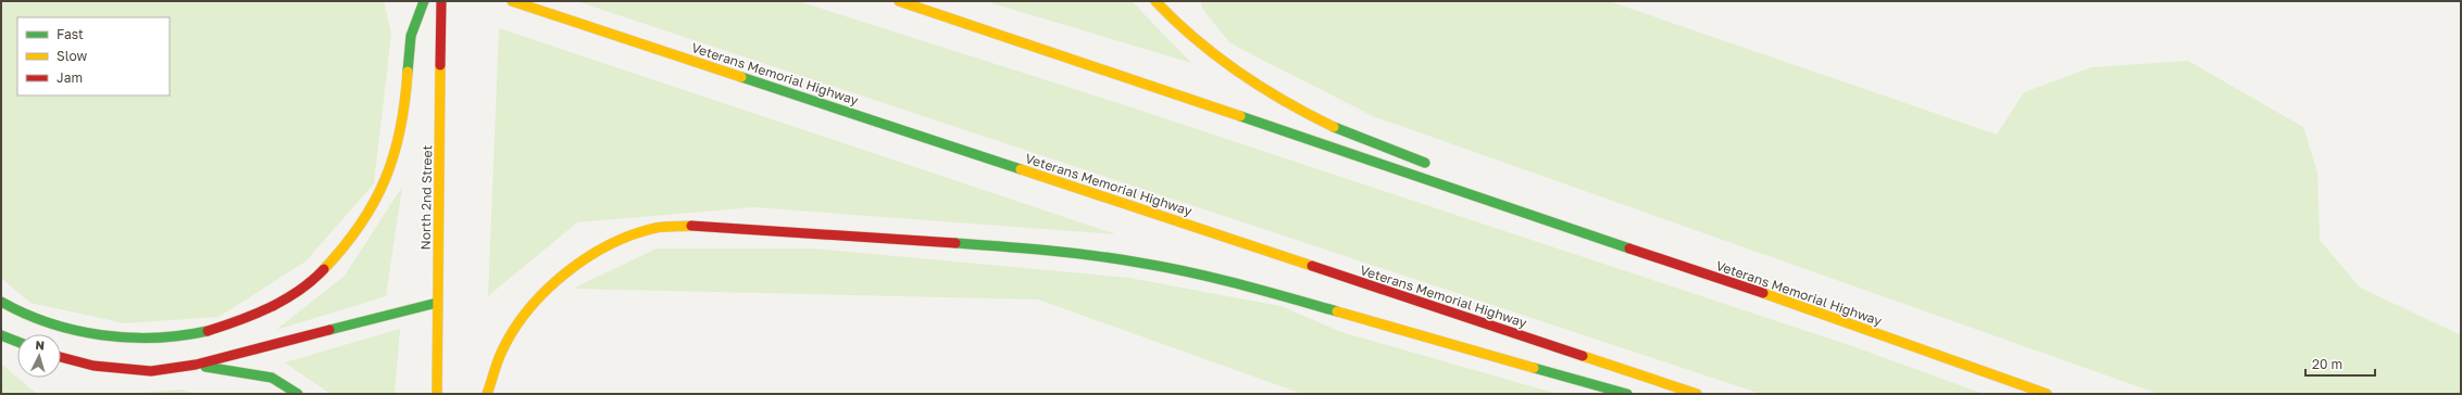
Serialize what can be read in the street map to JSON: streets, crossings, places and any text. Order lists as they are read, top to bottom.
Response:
{
  "streets": {
    "main road": ["Veterans Memorial Highway", "North 2nd Street"]
  },
  "legend": ["Fast", "Slow", "Jam"],
  "scale_bar": "20 m",
  "north": "top"
}
